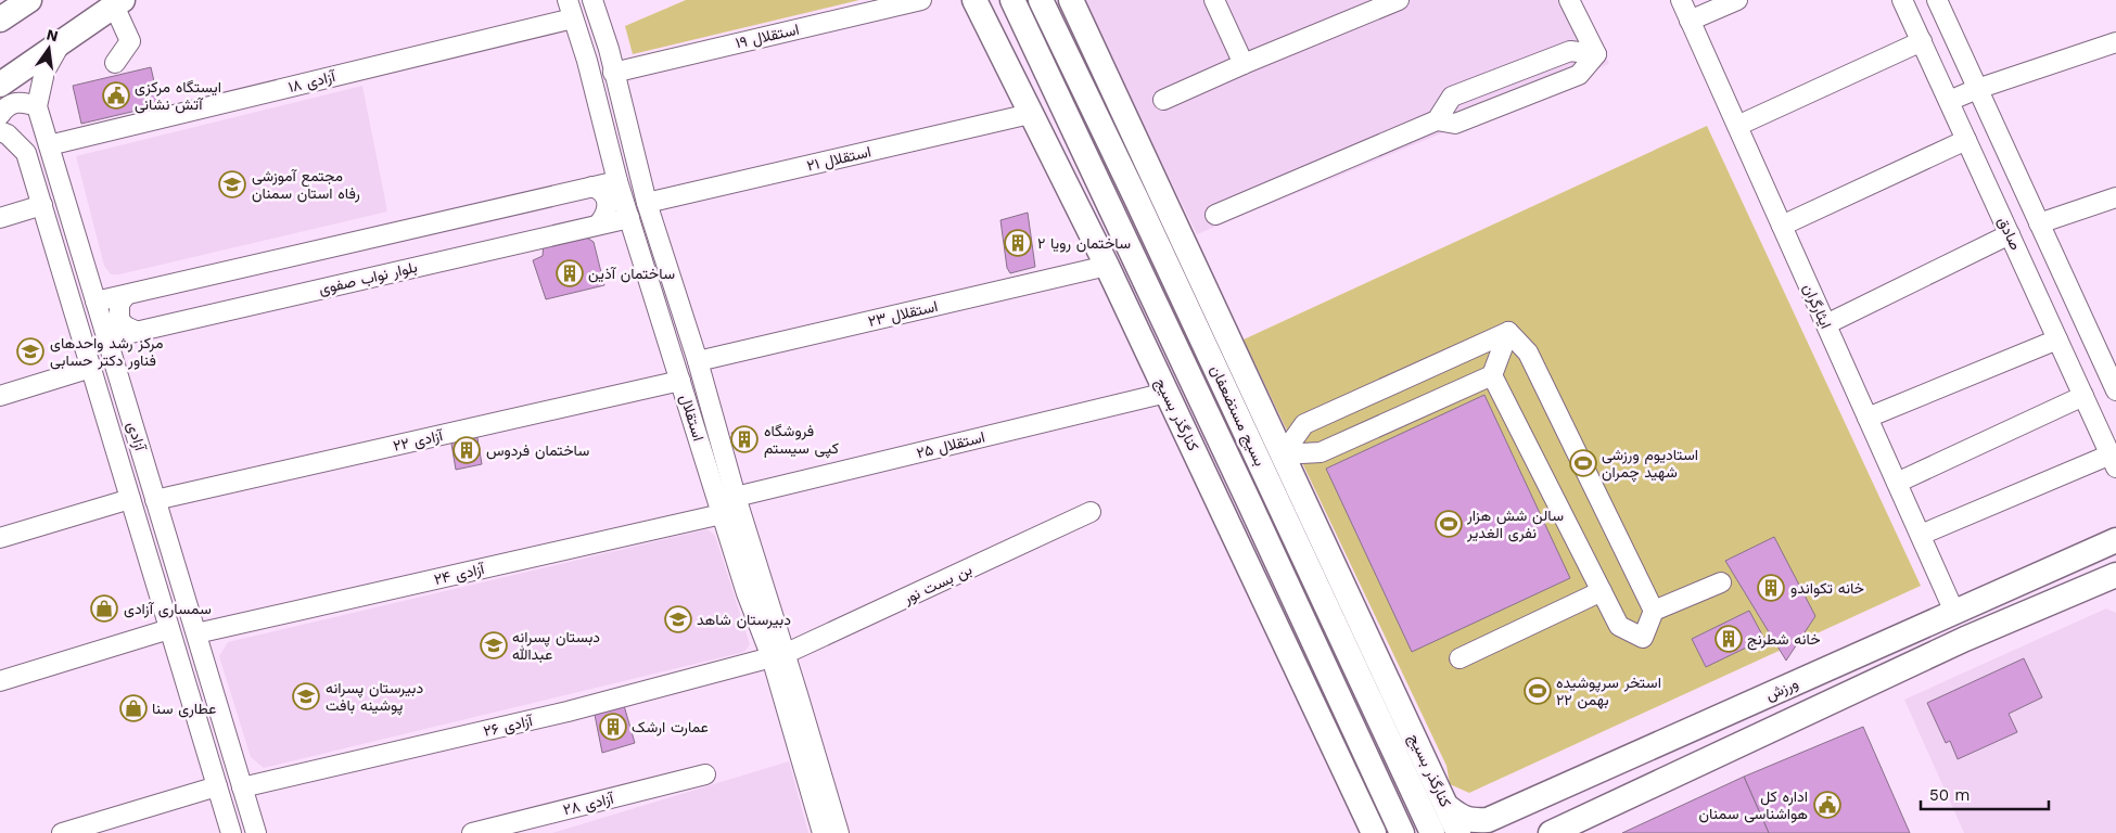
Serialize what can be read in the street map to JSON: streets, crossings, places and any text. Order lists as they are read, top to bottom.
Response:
{
  "streets": {
    "main road": ["کنارگذر بسیج", "بسیج مستضعفان", "ورزش"],
    "street": [
      "استقلال ۱۹",
      "آزادی ۱۸",
      "استقلال ۲۱",
      "صادق",
      "بلوار نواب صفوی",
      "ایثارگران",
      "استقلال ۲۳",
      "استقلال",
      "آزادی",
      "آزادی ۲۲",
      "استقلال ۲۵",
      "آزادی ۲۴",
      "بن بست نور",
      "آزادی ۲۶",
      "آزادی ۲۸"
    ]
  },
  "crossings": [
    ["استقلال ۱۹", "استقلال"],
    ["آزادی ۱۸", "استقلال"],
    ["آزادی ۱۸", "آزادی"],
    ["استقلال ۲۱", "کنارگذر بسیج"],
    ["استقلال ۲۱", "استقلال"],
    ["بلوار نواب صفوی", "استقلال"],
    ["بلوار نواب صفوی", "آزادی"],
    ["ایثارگران", "ورزش"],
    ["استقلال ۲۳", "کنارگذر بسیج"],
    ["استقلال ۲۳", "استقلال"],
    ["کنارگذر بسیج", "استقلال ۲۵"],
    ["کنارگذر بسیج", "ورزش"],
    ["استقلال", "آزادی ۲۲"],
    ["استقلال", "استقلال ۲۵"],
    ["استقلال", "آزادی ۲۴"],
    ["استقلال", "بن بست نور"],
    ["استقلال", "آزادی ۲۶"],
    ["آزادی", "آزادی ۲۲"],
    ["آزادی", "آزادی ۲۴"],
    ["آزادی", "آزادی ۲۶"],
    ["بن بست نور", "آزادی ۲۶"]
  ],
  "places": {
    "public building": ["ایستگاه مرکزی آتش نشانی", "اداره کل هواشناسی سمنان"],
    "school or university": [
      "مجتمع آموزشی رفاه استان سمنان",
      "مرکز رشد واحدهای فناور دکتر حسابی",
      "دبیرستان شاهد",
      "دبستان پسرانه عبدالله",
      "دبیرستان پسرانه پوشینه بافت"
    ],
    "building": [
      "ساختمان رویا ۲",
      "ساختمان آذین",
      "فروشگاه کپی سیستم",
      "ساختمان فردوس",
      "خانه تکواندو",
      "خانه شطرنج",
      "عمارت ارشک"
    ],
    "sports": ["استادیوم ورزشی شهید چمران", "سالن شش هزار نفری الغدیر", "استخر سرپوشیده ۲۲ بهمن"],
    "shop": ["سمساری آزادی", "عطاری سنا"]
  },
  "scale_bar": "50 m",
  "north": "top"
}
